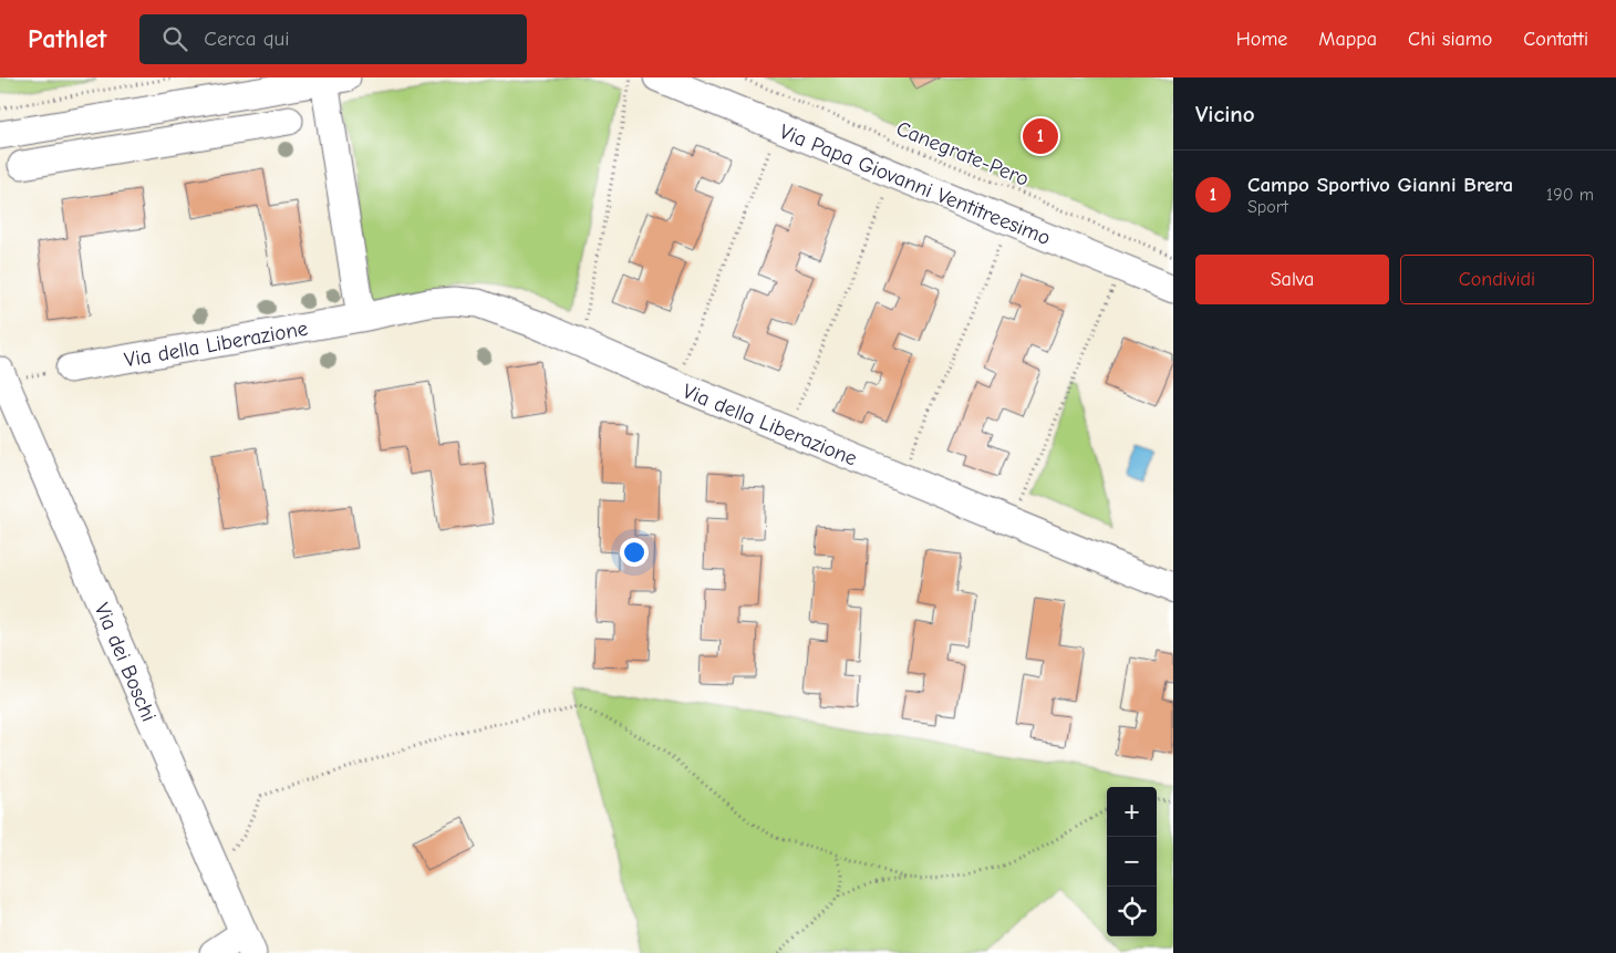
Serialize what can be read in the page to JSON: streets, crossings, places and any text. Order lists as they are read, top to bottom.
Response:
{
  "streets": {
    "street": ["Via Papa Giovanni Ventitreesimo", "Via della Liberazione", "Via dei Boschi"],
    "path": ["Canegrate-Pero"]
  },
  "page": {
    "header": "Pathlet",
    "search": "Cerca qui",
    "nav": [
      "Home",
      "Mappa",
      "Chi siamo",
      "Contatti"
    ],
    "heading": "Vicino",
    "pins": "1",
    "list": [
      {
        "mark": "1",
        "name": "Campo Sportivo Gianni Brera",
        "note": "Sport",
        "value": "190 m"
      }
    ],
    "buttons": ["Salva", "Condividi"],
    "map_buttons": ["+", "−"]
  }
}
